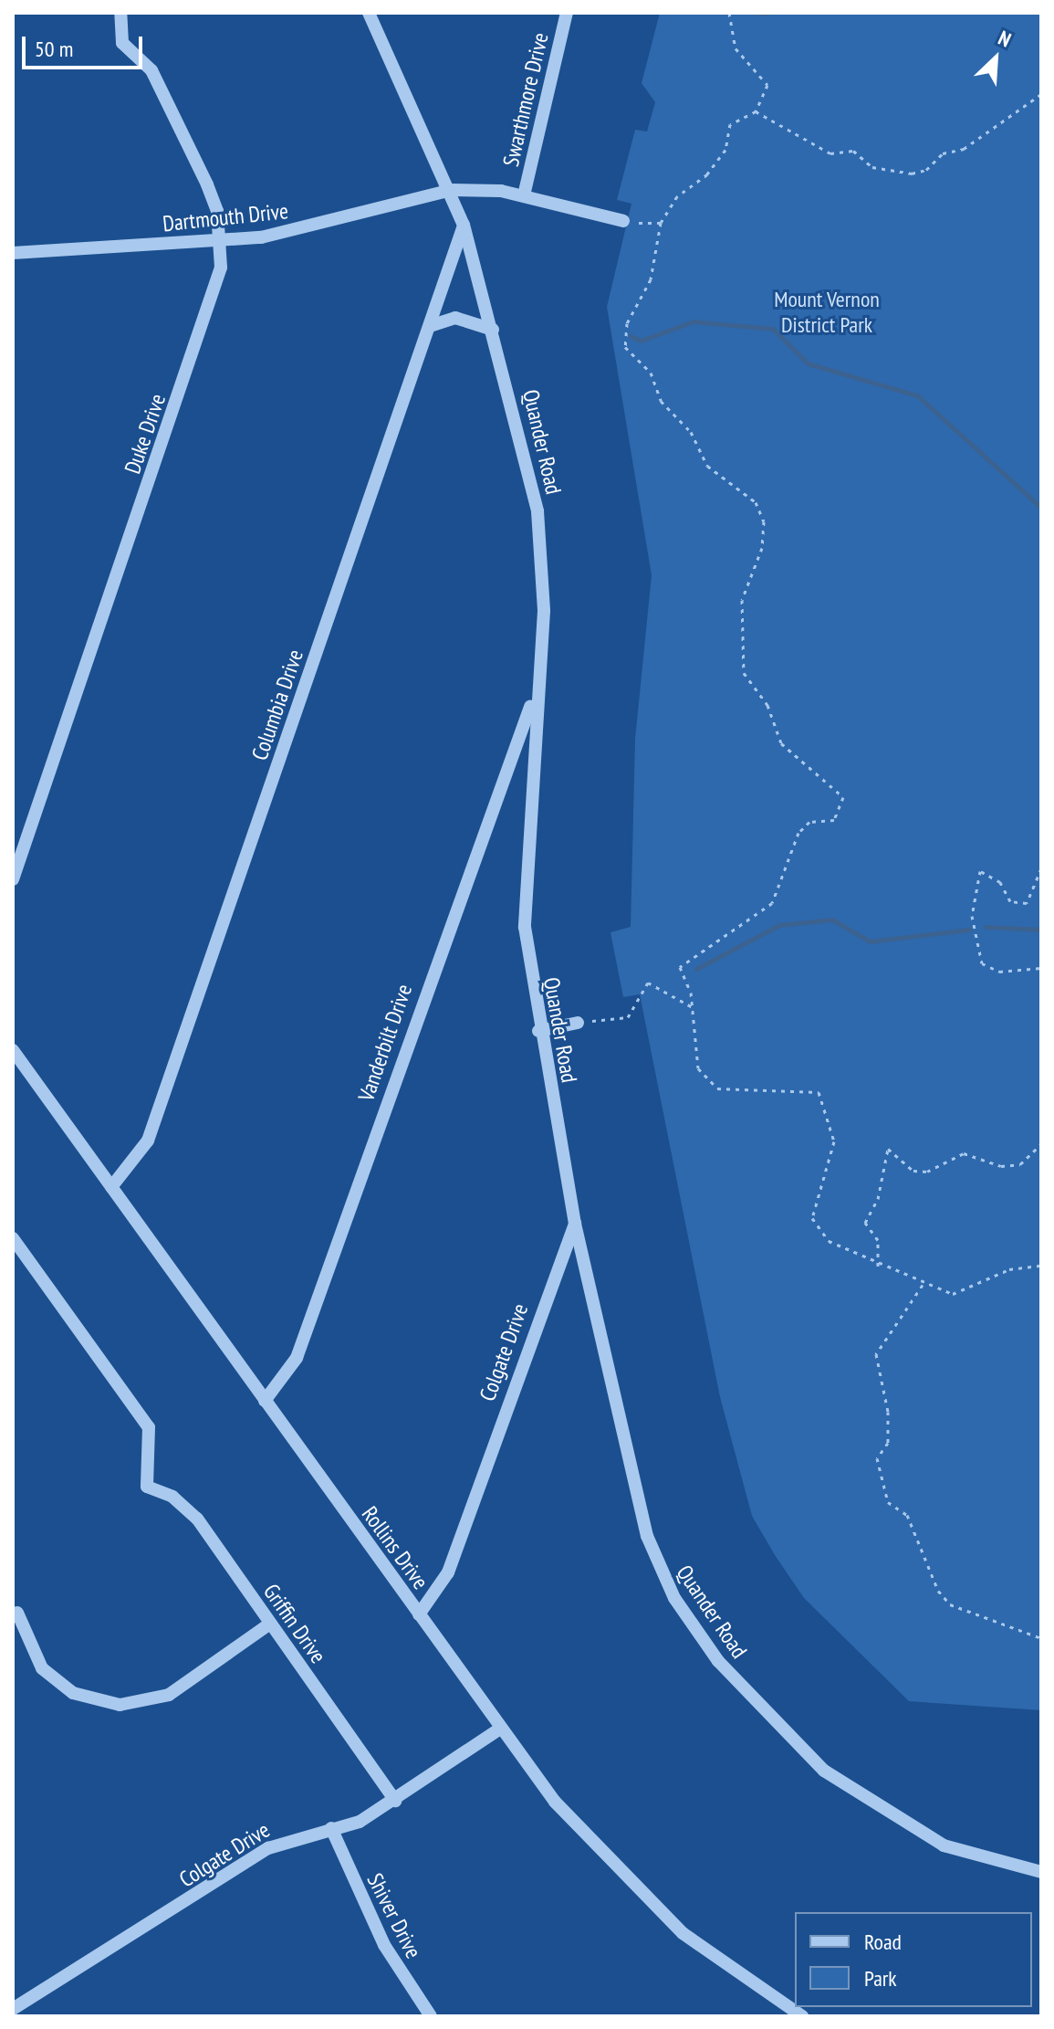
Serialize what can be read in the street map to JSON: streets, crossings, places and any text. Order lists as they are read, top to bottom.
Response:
{
  "streets": {
    "street": [
      "Swarthmore Drive",
      "Dartmouth Drive",
      "Duke Drive",
      "Quander Road",
      "Columbia Drive",
      "Vanderbilt Drive",
      "Colgate Drive",
      "Rollins Drive",
      "Griffin Drive",
      "Shiver Drive"
    ]
  },
  "crossings": [
    ["Swarthmore Drive", "Dartmouth Drive"],
    ["Dartmouth Drive", "Duke Drive"],
    ["Dartmouth Drive", "Quander Road"],
    ["Quander Road", "Columbia Drive"],
    ["Quander Road", "Vanderbilt Drive"],
    ["Quander Road", "Colgate Drive"],
    ["Columbia Drive", "Rollins Drive"],
    ["Vanderbilt Drive", "Rollins Drive"],
    ["Colgate Drive", "Rollins Drive"],
    ["Colgate Drive", "Griffin Drive"],
    ["Colgate Drive", "Shiver Drive"]
  ],
  "parks": ["Mount Vernon District Park"],
  "legend": ["Road", "Park"],
  "scale_bar": "50 m",
  "north": "top right"
}
